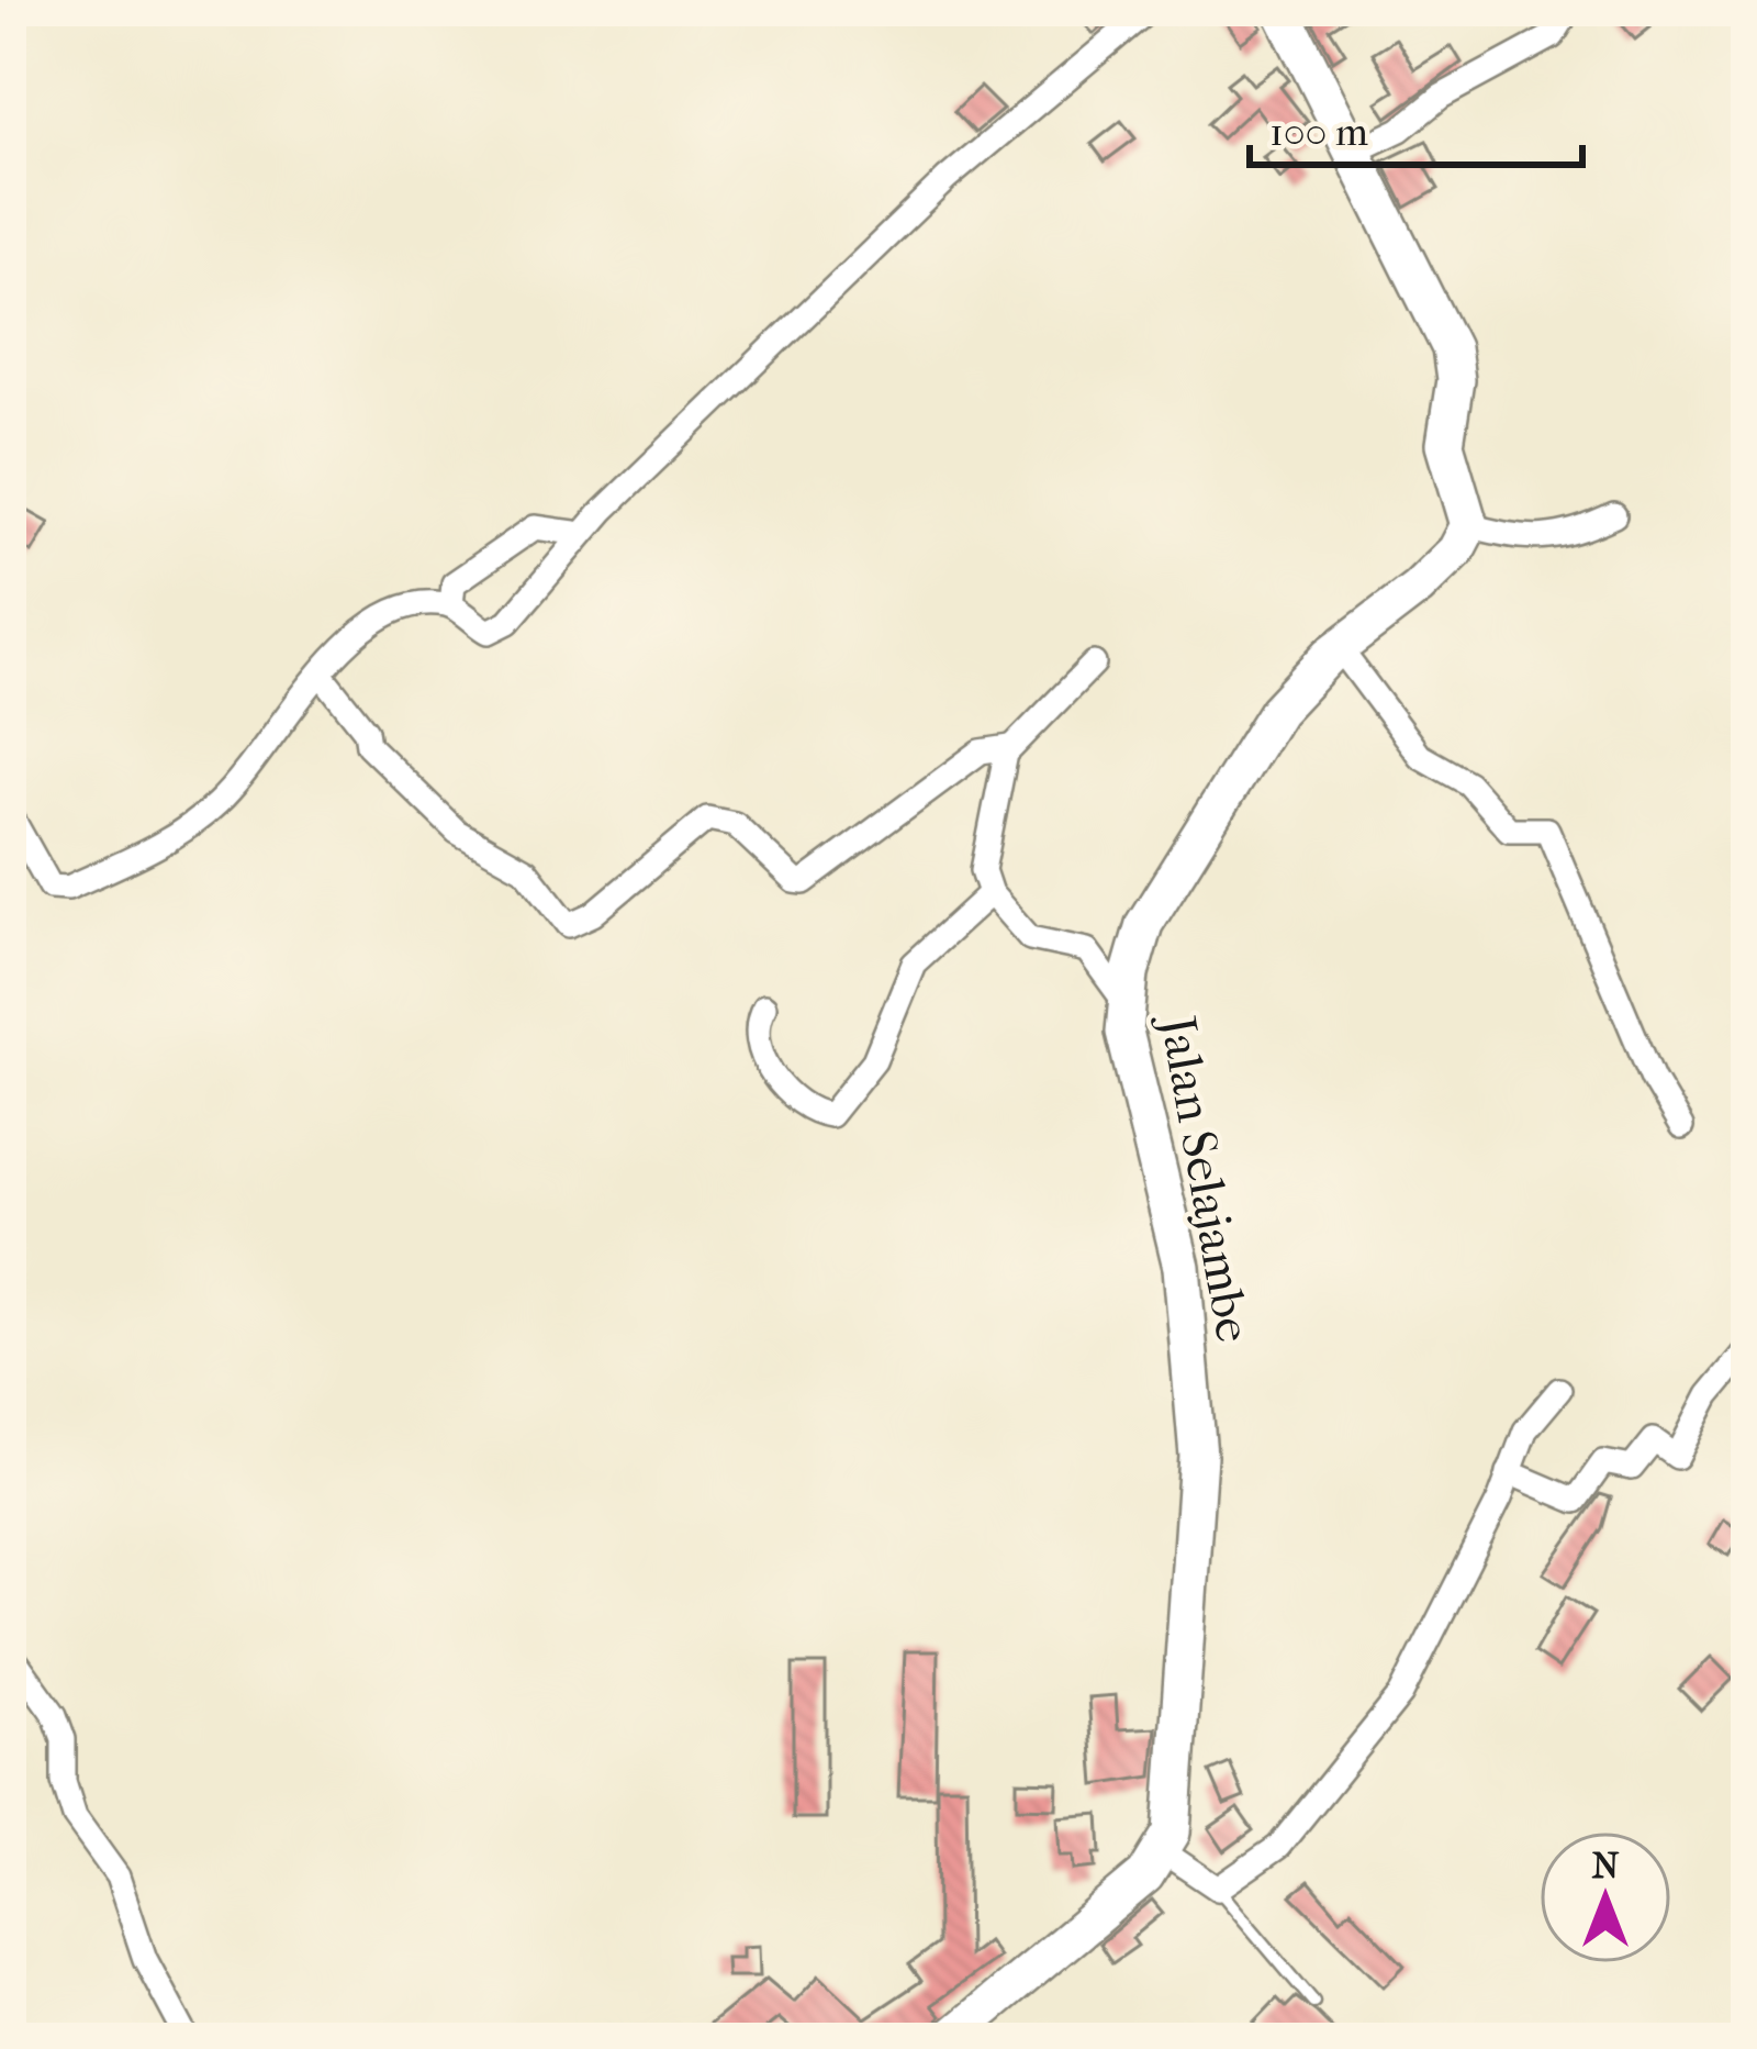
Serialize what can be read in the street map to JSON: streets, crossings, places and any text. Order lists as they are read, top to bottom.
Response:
{
  "streets": {
    "street": ["Jalan Selajambe"]
  },
  "scale_bar": "100 m",
  "north": "top"
}
